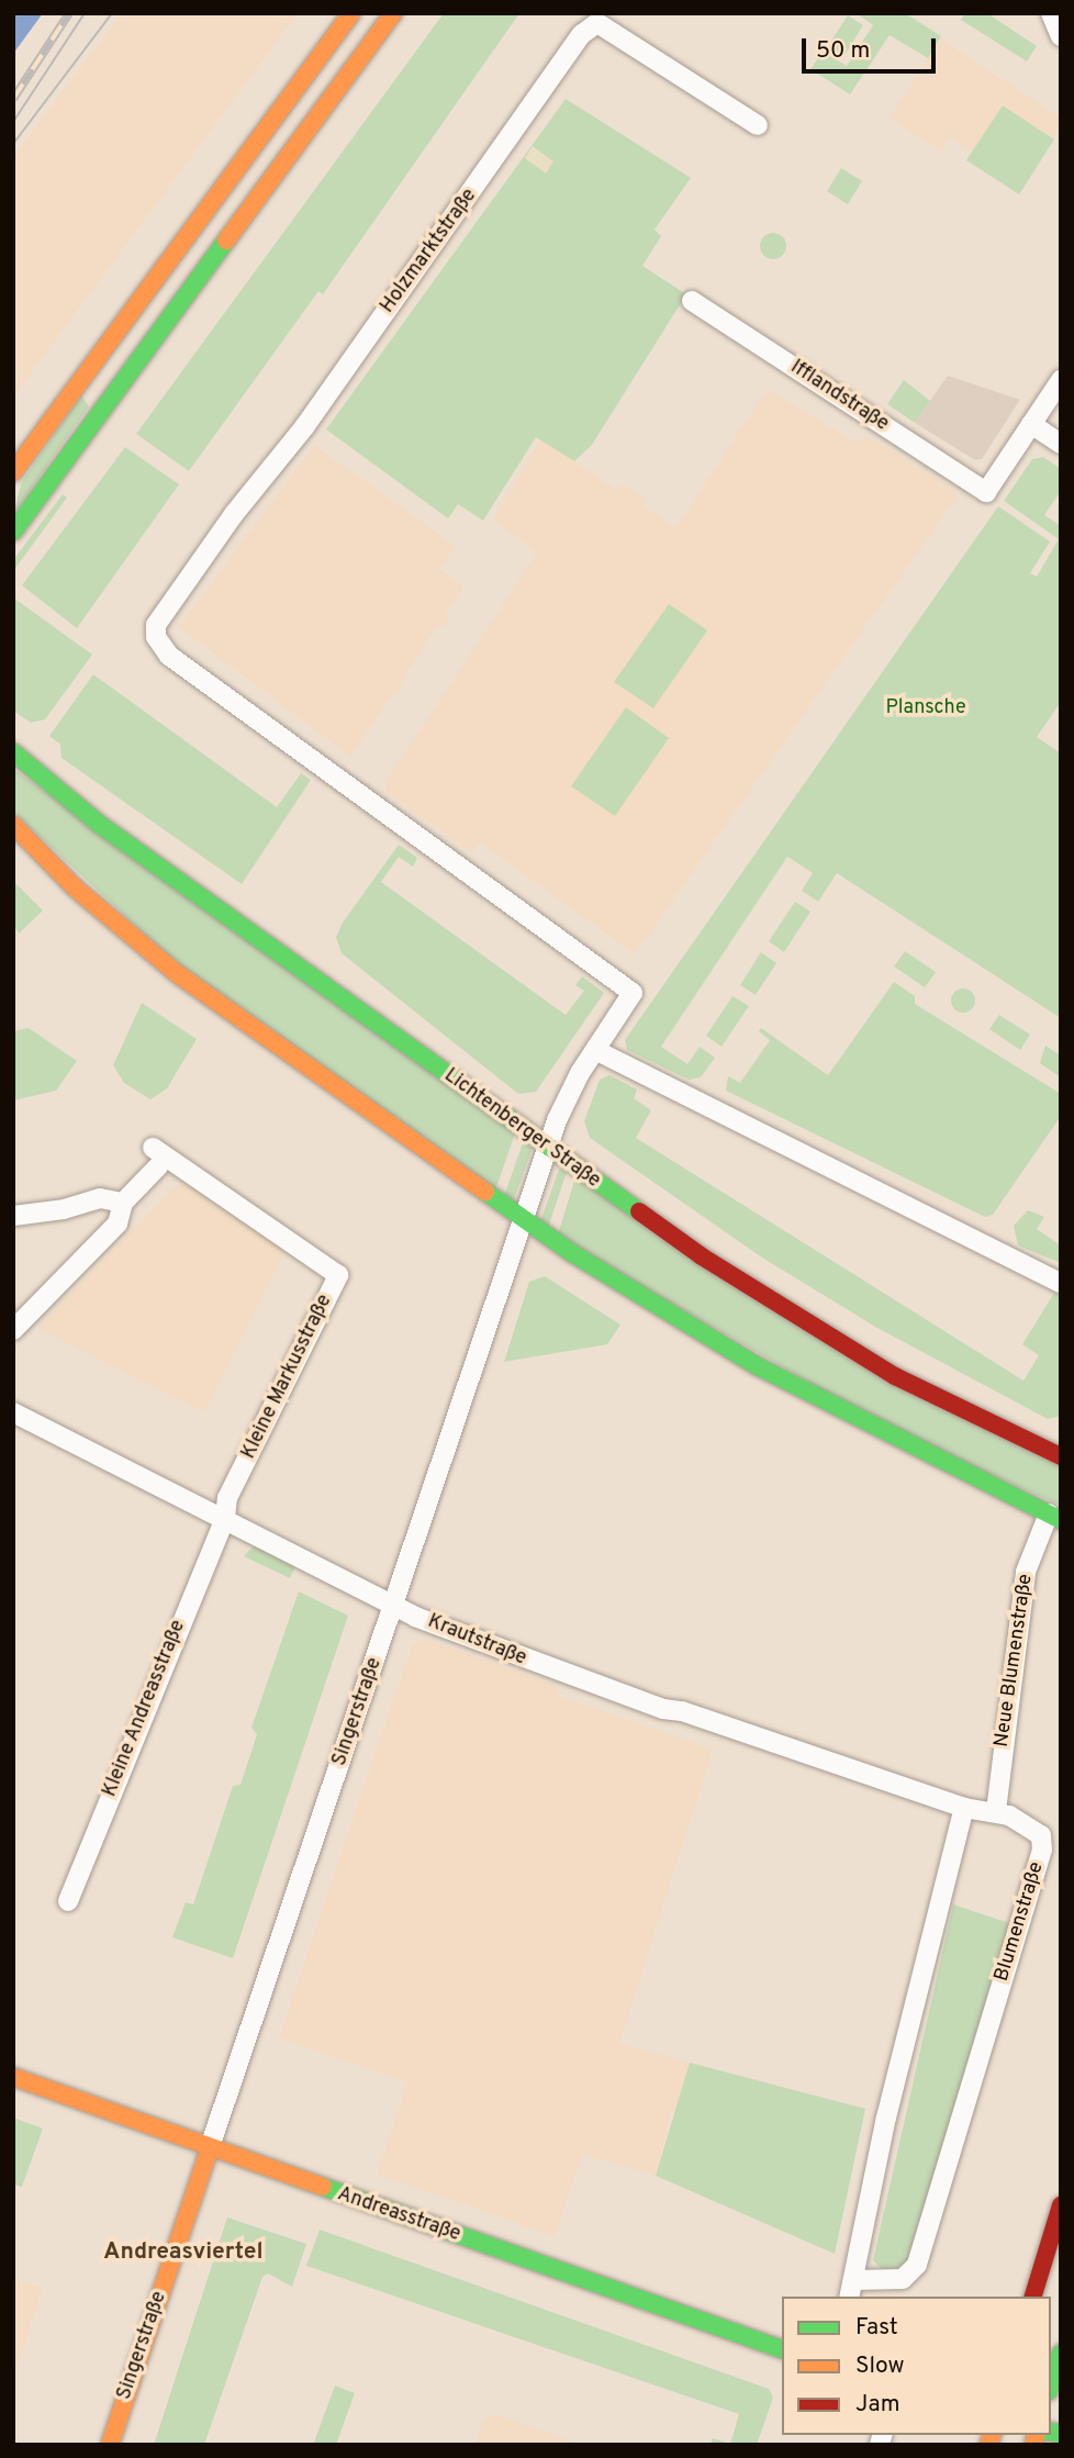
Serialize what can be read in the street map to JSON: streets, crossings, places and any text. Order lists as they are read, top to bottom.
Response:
{
  "streets": {
    "main road": ["Lichtenberger Straße", "Singerstraße", "Andreasstraße"],
    "street": [
      "Holzmarktstraße",
      "Ifflandstraße",
      "Kleine Markusstraße",
      "Krautstraße",
      "Neue Blumenstraße",
      "Kleine Andreasstraße",
      "Blumenstraße"
    ]
  },
  "crossings": [
    ["Holzmarktstraße", "Singerstraße"],
    ["Lichtenberger Straße", "Singerstraße"],
    ["Kleine Markusstraße", "Krautstraße"],
    ["Kleine Markusstraße", "Kleine Andreasstraße"],
    ["Krautstraße", "Kleine Andreasstraße"],
    ["Krautstraße", "Singerstraße"],
    ["Krautstraße", "Blumenstraße"],
    ["Neue Blumenstraße", "Blumenstraße"],
    ["Singerstraße", "Andreasstraße"]
  ],
  "districts": ["Andreasviertel"],
  "parks": ["Plansche"],
  "legend": ["Fast", "Slow", "Jam"],
  "scale_bar": "50 m"
}
